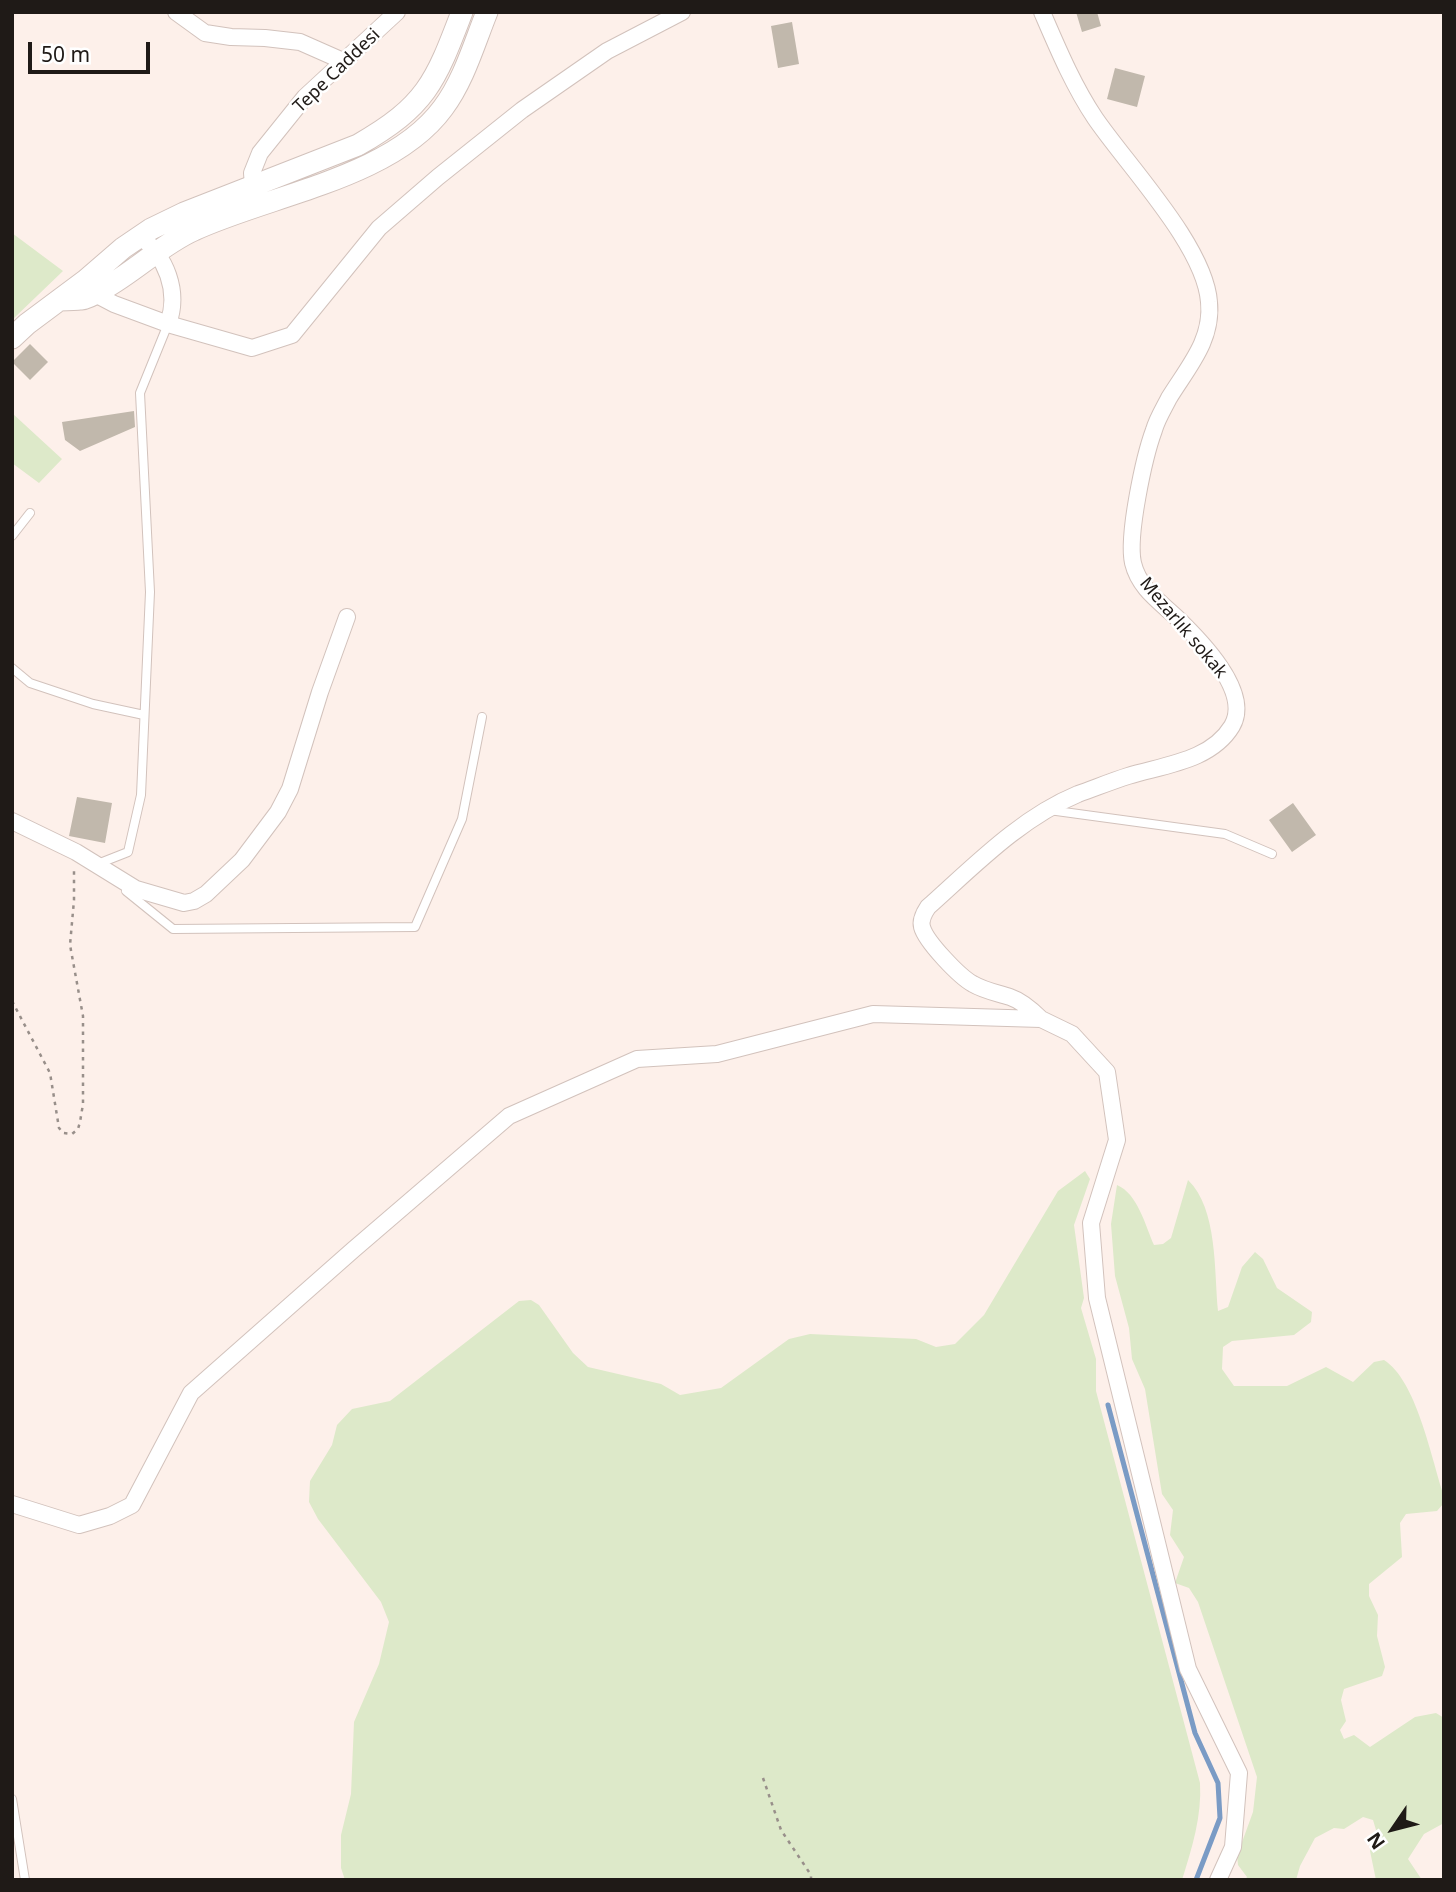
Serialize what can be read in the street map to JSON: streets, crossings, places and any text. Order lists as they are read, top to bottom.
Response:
{
  "streets": {
    "street": ["Tepe Caddesi", "Mezarlık sokak"]
  },
  "scale_bar": "50 m",
  "north": "bottom left"
}
